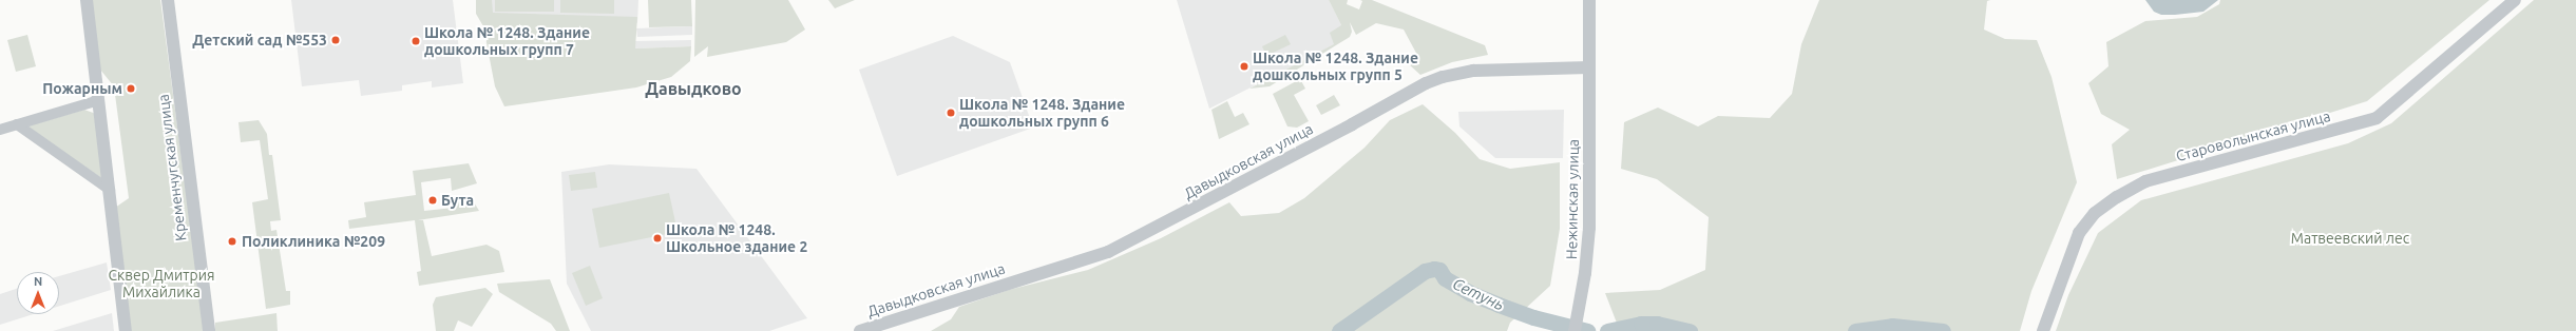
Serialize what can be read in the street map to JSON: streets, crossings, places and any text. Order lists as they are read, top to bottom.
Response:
{
  "streets": {
    "street": [
      "Староволынская улица",
      "Давыдковская улица",
      "Кременчугская улица",
      "Нежинская улица"
    ]
  },
  "crossings": [
    ["Давыдковская улица", "Нежинская улица"]
  ],
  "districts": ["Давыдково"],
  "water": ["Сетунь"],
  "parks": ["Матвеевский лес", "Сквер Дмитрия Михайлика"],
  "places": [
    "Детский сад №553",
    "Школа № 1248. Здание дошкольных групп 7",
    "Школа № 1248. Здание дошкольных групп 5",
    "Пожарным",
    "Школа № 1248. Здание дошкольных групп 6",
    "Бута",
    "Школа № 1248. Школьное здание 2",
    "Поликлиника №209"
  ],
  "north": "top"
}
